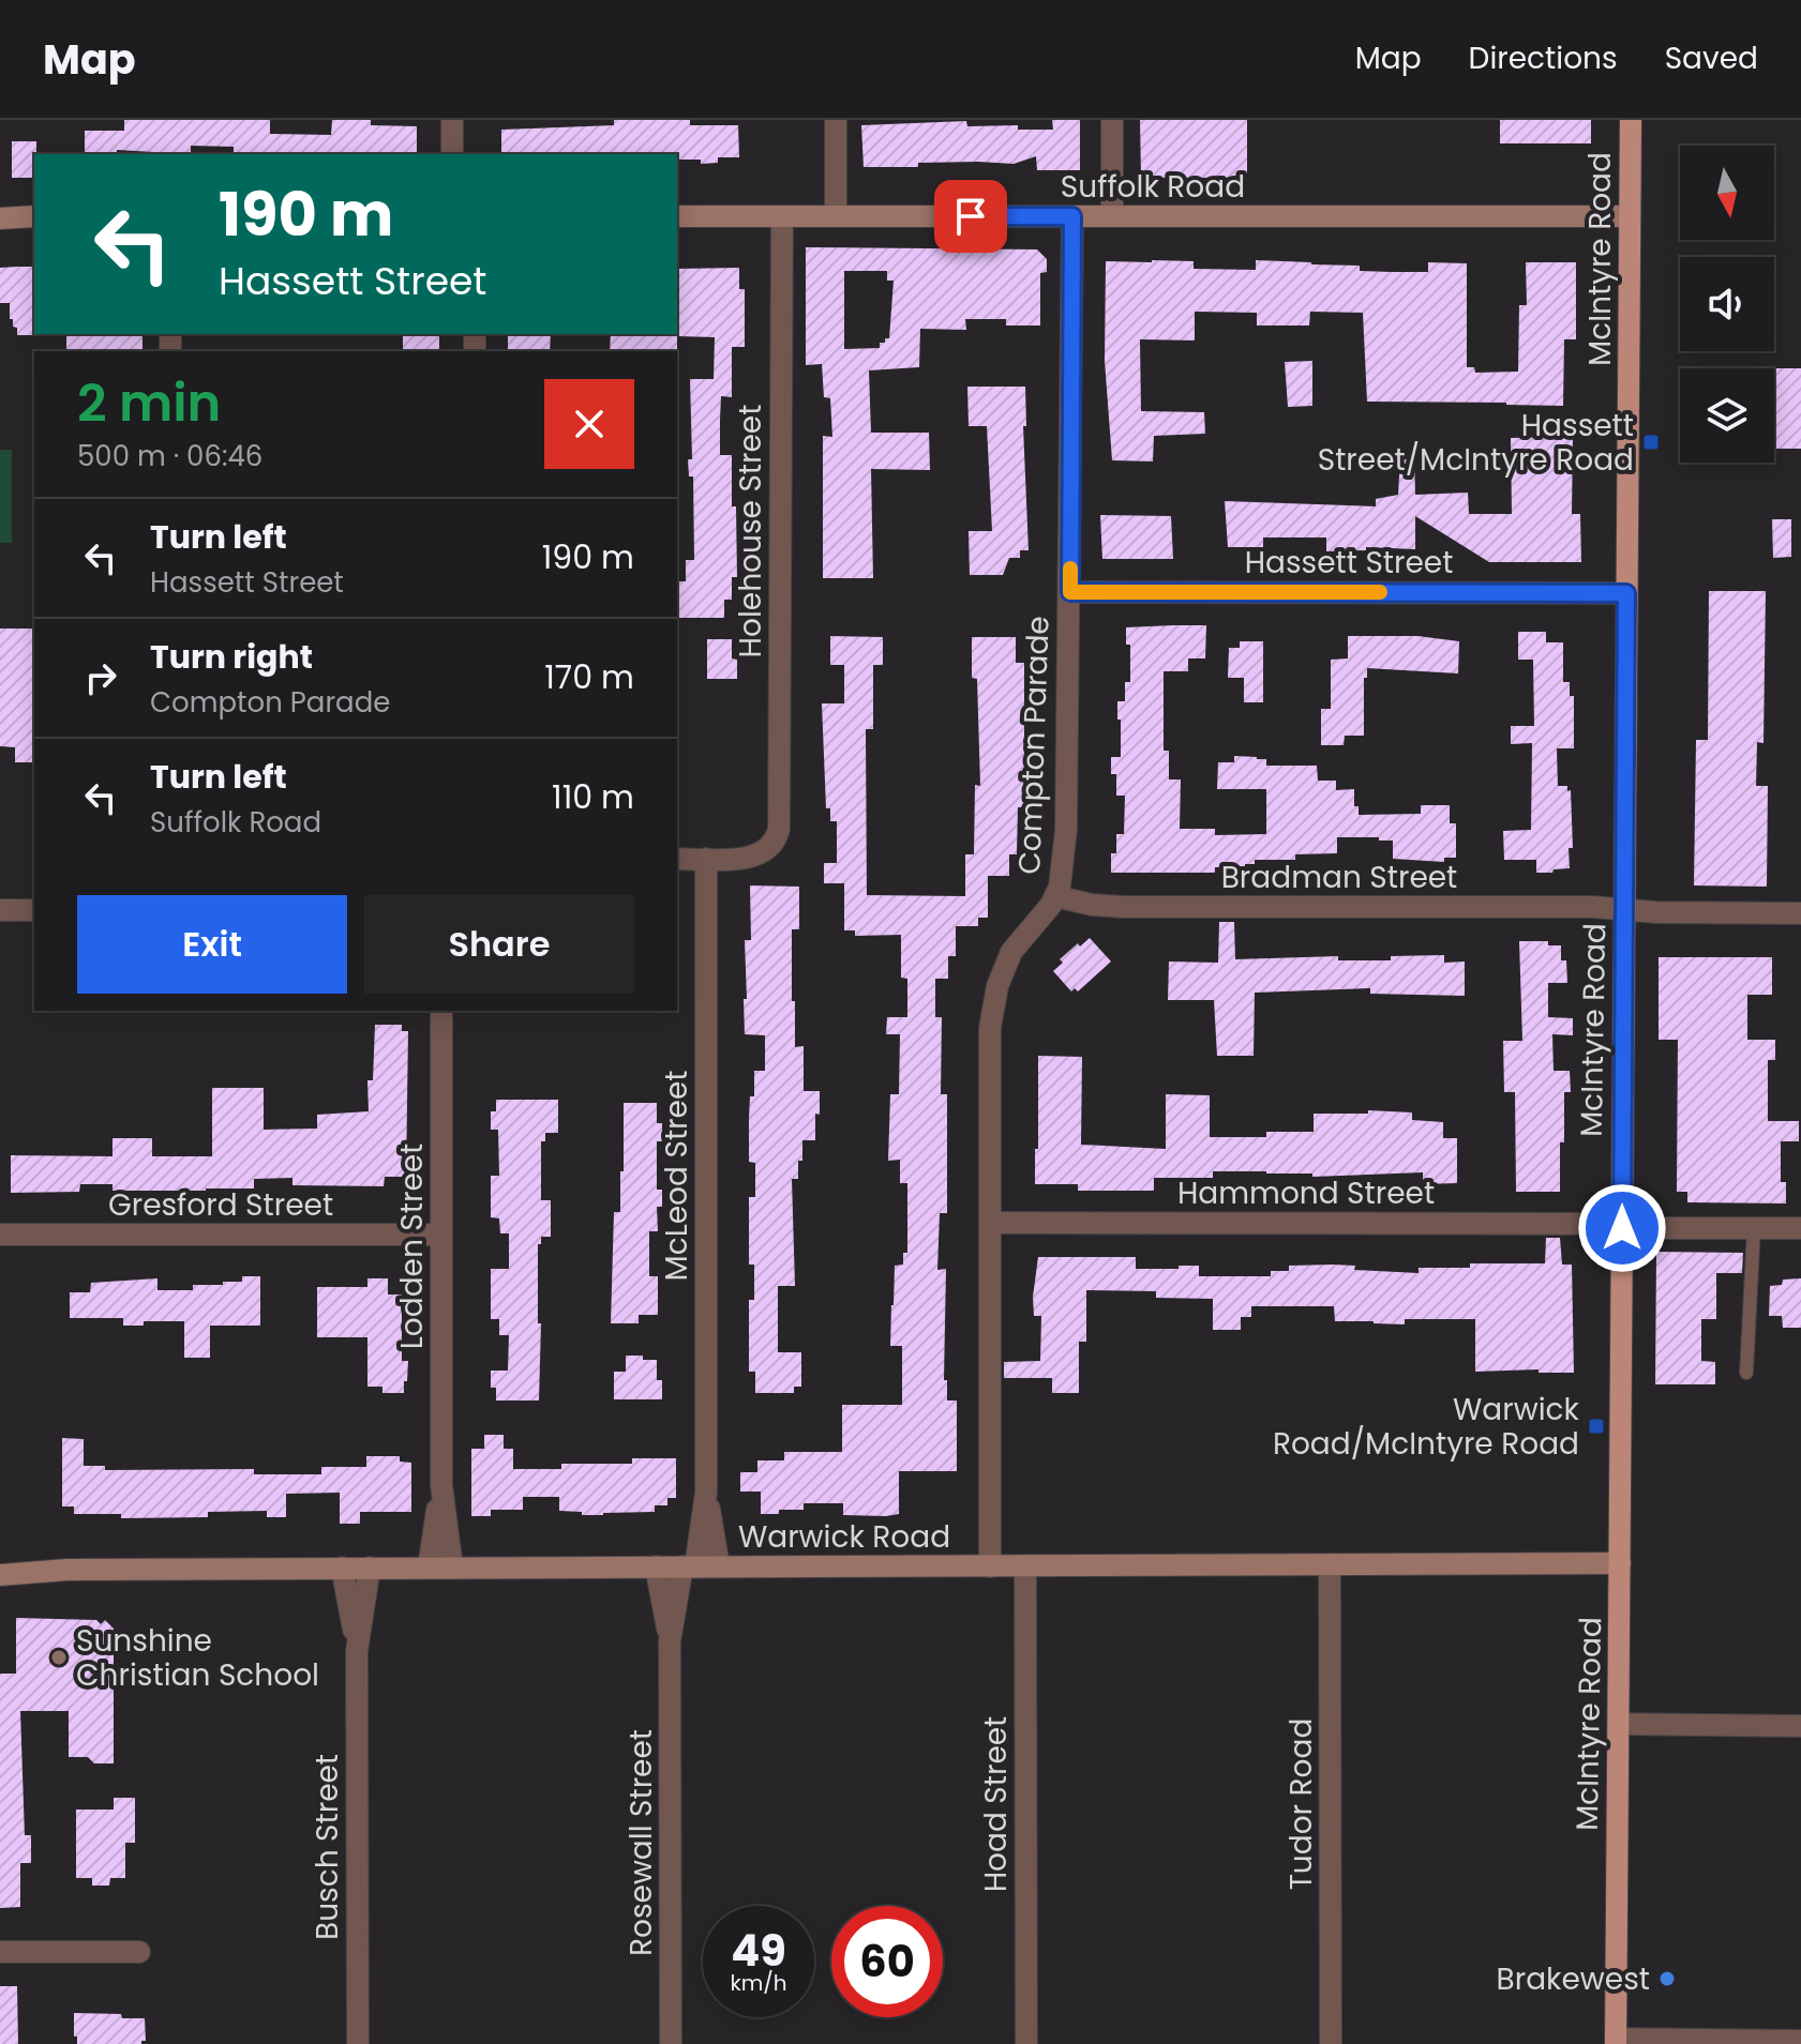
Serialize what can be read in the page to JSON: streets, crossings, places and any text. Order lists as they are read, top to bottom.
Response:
{
  "streets": {
    "main road": ["McIntyre Road"],
    "street": [
      "Suffolk Road",
      "Holehouse Street",
      "Hassett Street",
      "Compton Parade",
      "Bradman Street",
      "McLeod Street",
      "Hammond Street",
      "Gresford Street",
      "Lodden Street",
      "Warwick Road",
      "Hoad Street",
      "Tudor Road",
      "Rosewall Street",
      "Busch Street"
    ]
  },
  "crossings": [
    ["Suffolk Road", "McIntyre Road"],
    ["Suffolk Road", "Holehouse Street"],
    ["Suffolk Road", "Compton Parade"],
    ["McIntyre Road", "Hassett Street"],
    ["McIntyre Road", "Bradman Street"],
    ["McIntyre Road", "Hammond Street"],
    ["McIntyre Road", "Warwick Road"],
    ["Holehouse Street", "McLeod Street"],
    ["Hassett Street", "Compton Parade"],
    ["Compton Parade", "Bradman Street"],
    ["Compton Parade", "Hammond Street"],
    ["Compton Parade", "Warwick Road"],
    ["McLeod Street", "Warwick Road"],
    ["McLeod Street", "Rosewall Street"],
    ["Gresford Street", "Lodden Street"],
    ["Lodden Street", "Warwick Road"],
    ["Warwick Road", "Hoad Street"],
    ["Warwick Road", "Tudor Road"],
    ["Warwick Road", "Rosewall Street"],
    ["Warwick Road", "Busch Street"]
  ],
  "places": {
    "transit": ["Hassett Street/McIntyre Road", "Warwick Road/McIntyre Road"],
    "other": ["Sunshine Christian School", "Brakewest"]
  },
  "north": "bottom",
  "page": {
    "header": "Map",
    "nav": ["Map", "Directions", "Saved"],
    "turn": ["190 m", "Hassett Street"],
    "heading": ["2 min", "500 m · 06:46"],
    "list": [
      {
        "name": "Turn left",
        "note": "Hassett Street",
        "value": "190 m"
      },
      {
        "name": "Turn right",
        "note": "Compton Parade",
        "value": "170 m"
      },
      {
        "name": "Turn left",
        "note": "Suffolk Road",
        "value": "110 m"
      }
    ],
    "buttons": ["Exit", "Share"],
    "speed": "49 km/h",
    "limit": "60"
  }
}
